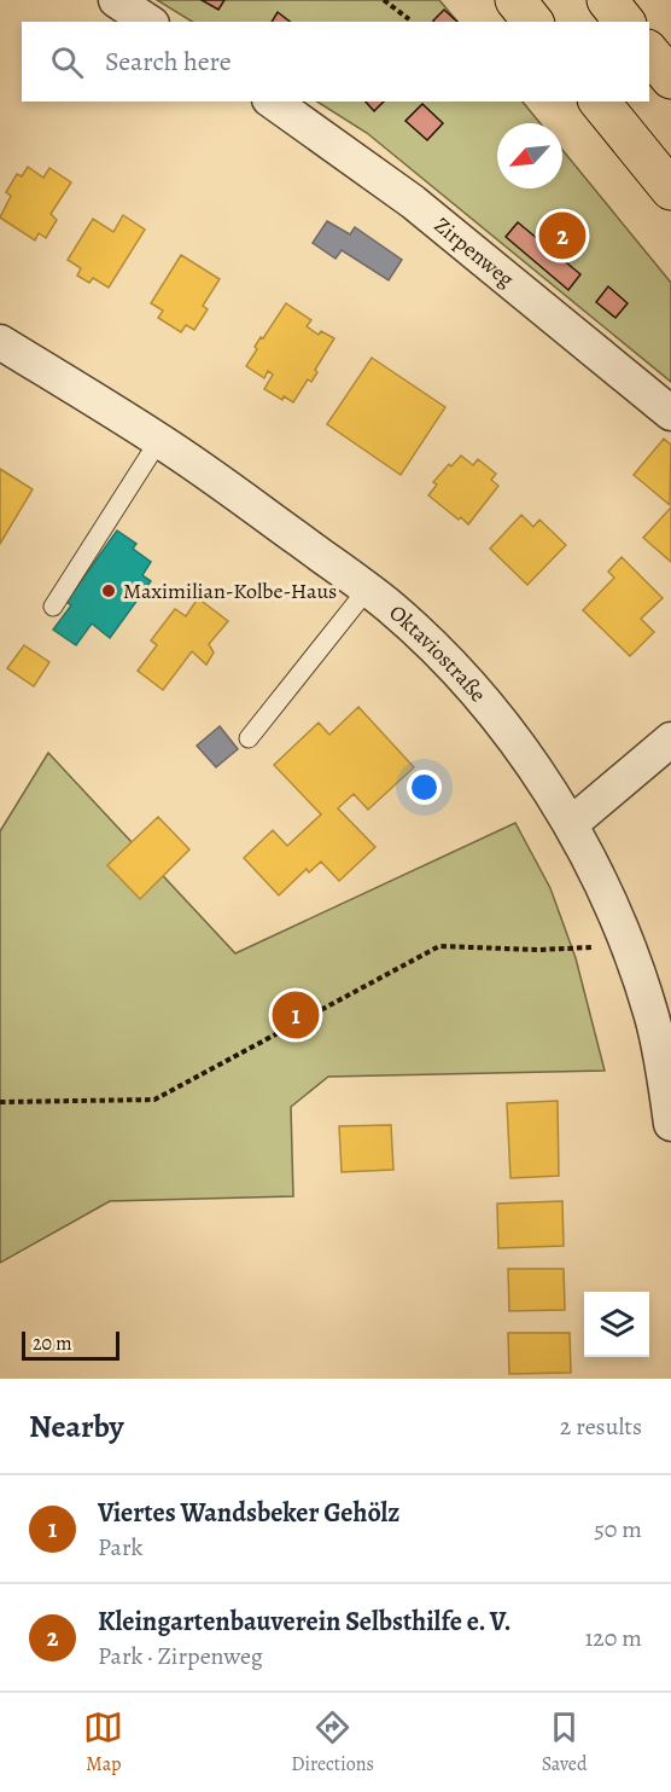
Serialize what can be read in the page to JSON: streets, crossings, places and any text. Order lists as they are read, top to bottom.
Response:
{
  "streets": {
    "street": ["Zirpenweg", "Oktaviostraße"]
  },
  "places": ["Maximilian-Kolbe-Haus"],
  "scale_bar": "20 m",
  "north": "bottom left",
  "page": {
    "search": "Search here",
    "pins": ["2", "1"],
    "scale": "20 m",
    "heading": ["Nearby", "2 results"],
    "list": [
      {
        "mark": "1",
        "name": "Viertes Wandsbeker Gehölz",
        "note": "Park",
        "value": "50 m"
      },
      {
        "mark": "2",
        "name": "Kleingartenbauverein Selbsthilfe e. V.",
        "note": "Park · Zirpenweg",
        "value": "120 m"
      }
    ],
    "nav": ["Map", "Directions", "Saved"]
  }
}
